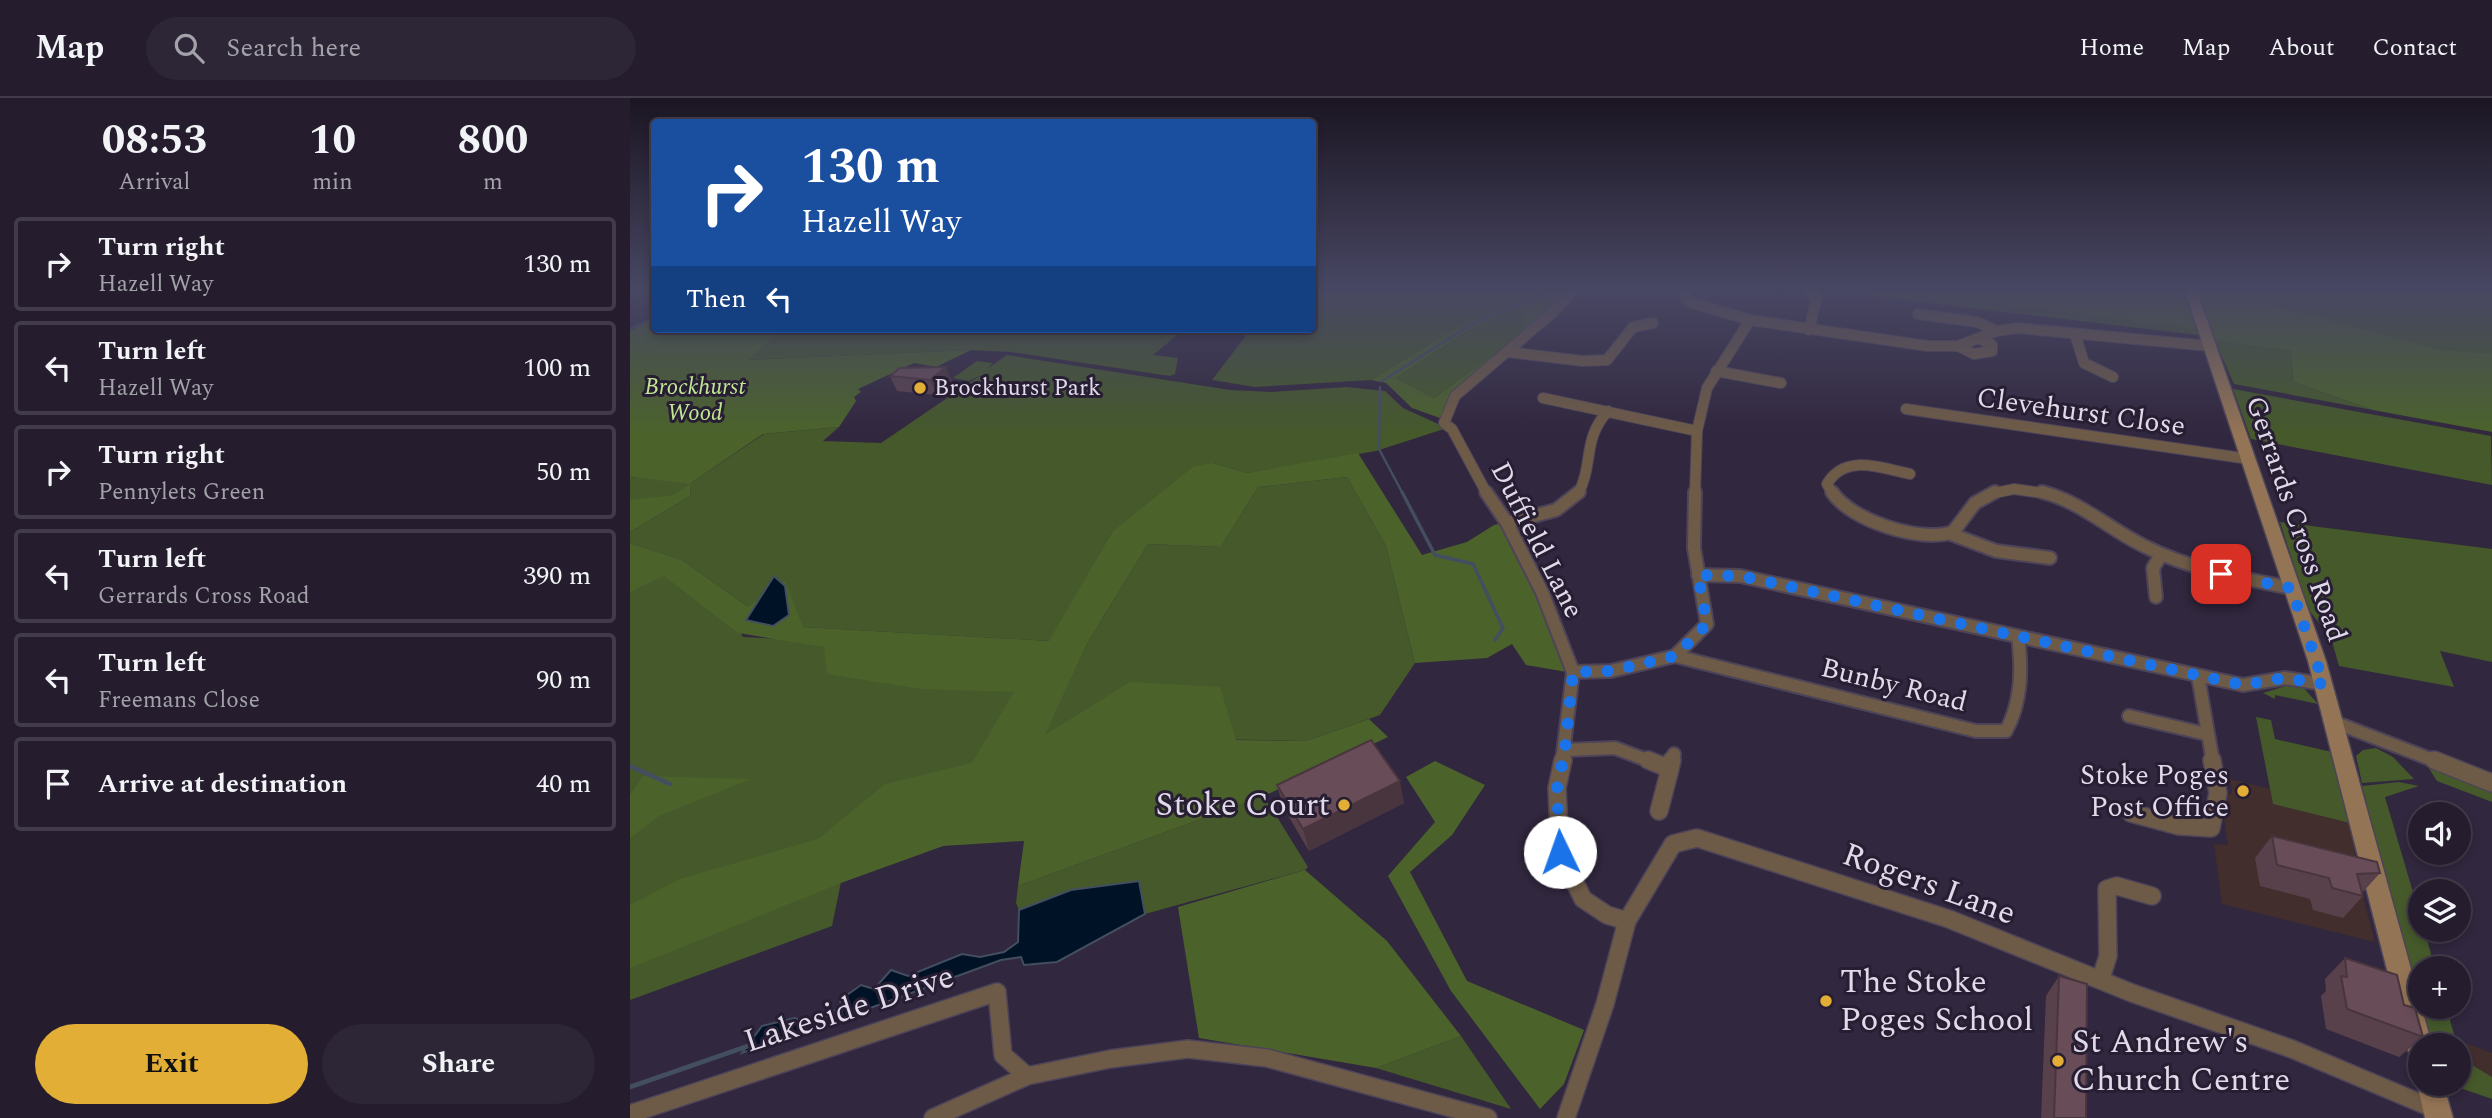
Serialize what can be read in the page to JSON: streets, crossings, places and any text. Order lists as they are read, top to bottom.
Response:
{
  "streets": {
    "main road": ["Gerrards Cross Road"],
    "street": [
      "Clevehurst Close",
      "Duffield Lane",
      "Bunby Road",
      "Rogers Lane",
      "Lakeside Drive"
    ]
  },
  "crossings": [
    ["Clevehurst Close", "Gerrards Cross Road"],
    ["Duffield Lane", "Rogers Lane"]
  ],
  "parks": ["Brockhurst Wood"],
  "places": [
    "Brockhurst Park",
    "Stoke Poges Post Office",
    "Stoke Court",
    "The Stoke Poges School",
    "St Andrew's Church Centre"
  ],
  "page": {
    "header": "Map",
    "search": "Search here",
    "nav": [
      "Home",
      "Map",
      "About",
      "Contact"
    ],
    "eta": [
      "08:53",
      "Arrival",
      "10",
      "min",
      "800",
      "m"
    ],
    "turn": ["130 m", "Hazell Way"],
    "list": [
      {
        "name": "Turn right",
        "note": "Hazell Way",
        "value": "130 m"
      },
      {
        "name": "Turn left",
        "note": "Hazell Way",
        "value": "100 m"
      },
      {
        "name": "Turn right",
        "note": "Pennylets Green",
        "value": "50 m"
      },
      {
        "name": "Turn left",
        "note": "Gerrards Cross Road",
        "value": "390 m"
      },
      {
        "name": "Turn left",
        "note": "Freemans Close",
        "value": "90 m"
      },
      {
        "name": "Arrive at destination",
        "value": "40 m"
      }
    ],
    "then": "Then",
    "map_buttons": ["+", "−"],
    "buttons": ["Exit", "Share"]
  }
}
